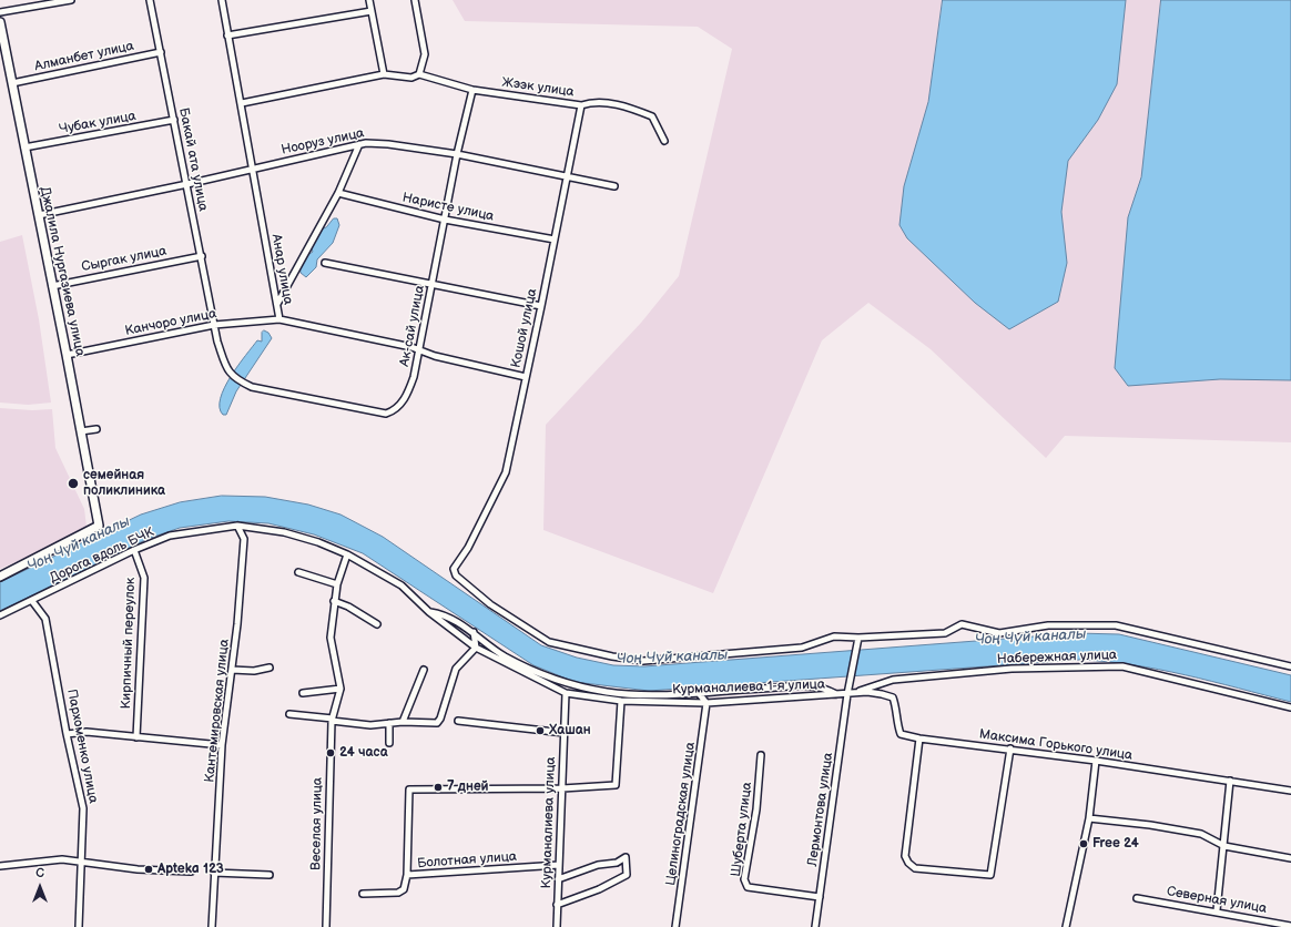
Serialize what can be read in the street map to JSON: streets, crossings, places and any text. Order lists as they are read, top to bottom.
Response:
{
  "streets": {
    "street": [
      "Алманбет улица",
      "Жээк улица",
      "Чубак улица",
      "Нооруз улица",
      "Бакай ата улица",
      "Наристе улица",
      "Сыргак улица",
      "Анар улица",
      "Джалила Нургазиева улица",
      "Канчоро улица",
      "Ак-сай улица",
      "Кошой улица",
      "Дорога вдоль БЧК",
      "Кирпичный переулок",
      "Набережная улица",
      "Курманалиева 1-я улица",
      "Кантемировская улица",
      "Максима Горького улица",
      "Пархоменко улица",
      "Лермонтова улица",
      "Целиноградская улица",
      "Курманалиева улица",
      "Веселая улица",
      "Шуберта улица",
      "Болотная улица",
      "Северная улица"
    ]
  },
  "crossings": [
    ["Алманбет улица", "Бакай ата улица"],
    ["Алманбет улица", "Джалила Нургазиева улица"],
    ["Жээк улица", "Ак-сай улица"],
    ["Жээк улица", "Кошой улица"],
    ["Чубак улица", "Бакай ата улица"],
    ["Чубак улица", "Джалила Нургазиева улица"],
    ["Нооруз улица", "Бакай ата улица"],
    ["Нооруз улица", "Анар улица"],
    ["Нооруз улица", "Джалила Нургазиева улица"],
    ["Нооруз улица", "Ак-сай улица"],
    ["Нооруз улица", "Кошой улица"],
    ["Бакай ата улица", "Сыргак улица"],
    ["Бакай ата улица", "Канчоро улица"],
    ["Бакай ата улица", "Ак-сай улица"],
    ["Наристе улица", "Ак-сай улица"],
    ["Наристе улица", "Кошой улица"],
    ["Сыргак улица", "Джалила Нургазиева улица"],
    ["Анар улица", "Канчоро улица"],
    ["Анар улица", "Ак-сай улица"],
    ["Анар улица", "Кошой улица"],
    ["Джалила Нургазиева улица", "Канчоро улица"],
    ["Канчоро улица", "Ак-сай улица"],
    ["Кошой улица", "Лермонтова улица"],
    ["Дорога вдоль БЧК", "Кирпичный переулок"],
    ["Дорога вдоль БЧК", "Курманалиева 1-я улица"],
    ["Дорога вдоль БЧК", "Кантемировская улица"],
    ["Дорога вдоль БЧК", "Пархоменко улица"],
    ["Дорога вдоль БЧК", "Веселая улица"],
    ["Набережная улица", "Курманалиева 1-я улица"],
    ["Набережная улица", "Максима Горького улица"],
    ["Набережная улица", "Лермонтова улица"],
    ["Курманалиева 1-я улица", "Максима Горького улица"],
    ["Курманалиева 1-я улица", "Лермонтова улица"],
    ["Курманалиева 1-я улица", "Целиноградская улица"],
    ["Курманалиева 1-я улица", "Курманалиева улица"],
    ["Курманалиева 1-я улица", "Веселая улица"],
    ["Максима Горького улица", "Лермонтова улица"],
    ["Лермонтова улица", "Шуберта улица"],
    ["Курманалиева улица", "Болотная улица"]
  ],
  "water": ["Чоң Чүй каналы"],
  "places": [
    "семейная поликлиника",
    "Хашан",
    "24 часа",
    "7 дней",
    "Free 24",
    "Apteka 123"
  ],
  "north": "top"
}
